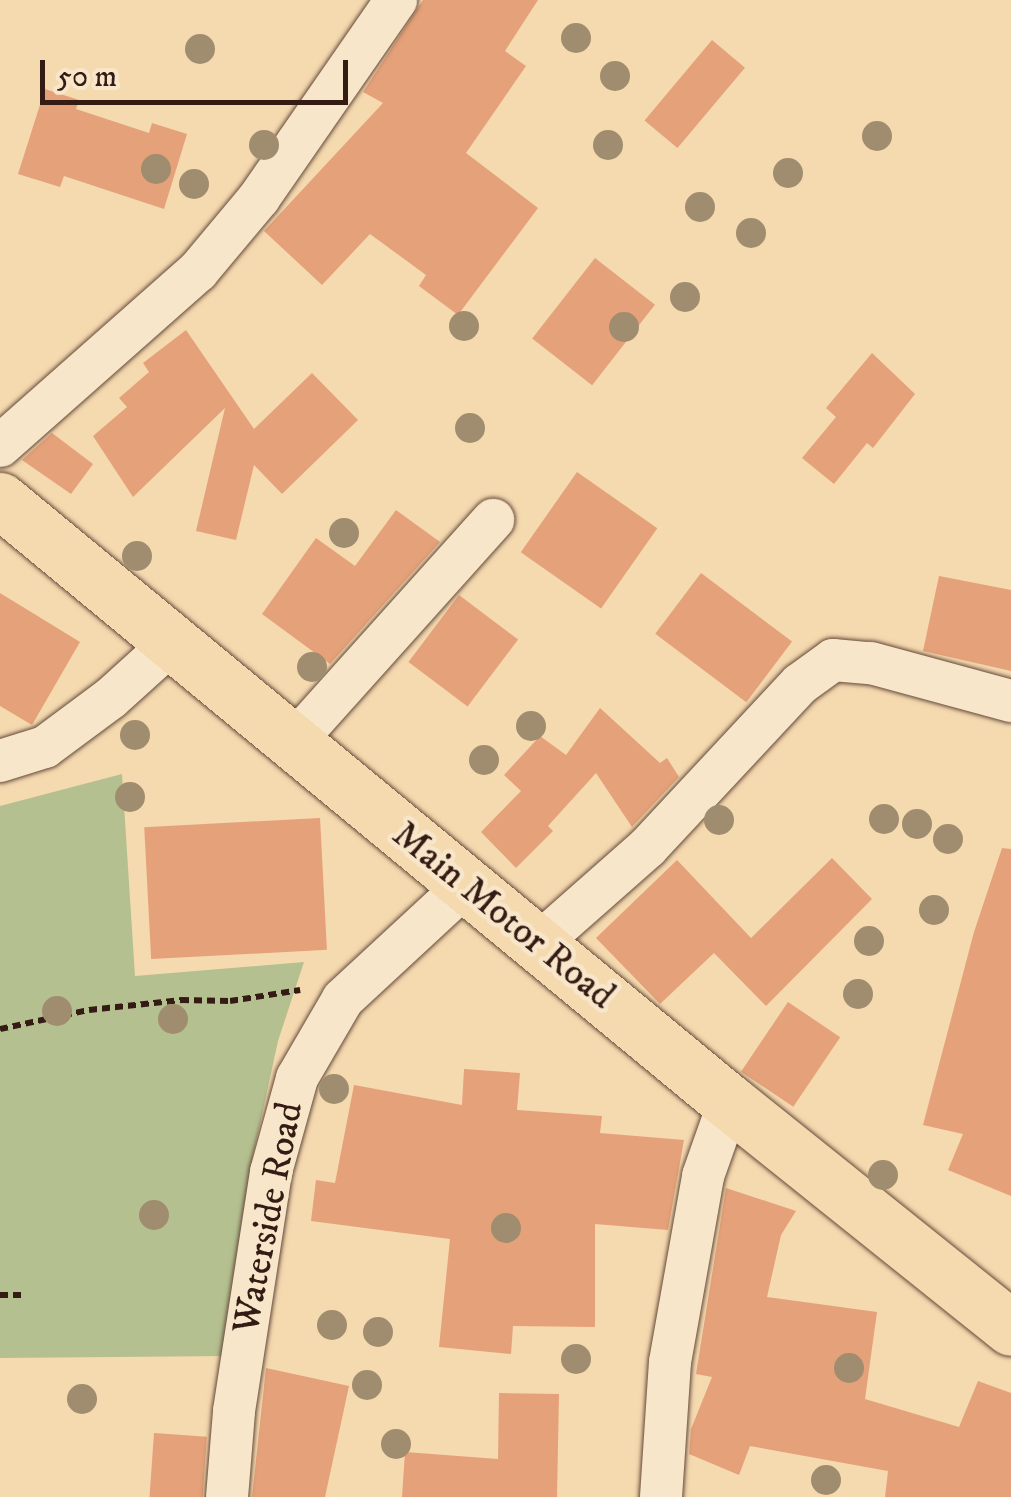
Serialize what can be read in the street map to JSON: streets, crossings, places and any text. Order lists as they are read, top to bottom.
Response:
{
  "streets": {
    "main road": ["Main Motor Road"],
    "street": ["Waterside Road"]
  },
  "crossings": [
    ["Main Motor Road", "Waterside Road"]
  ],
  "scale_bar": "50 m"
}
